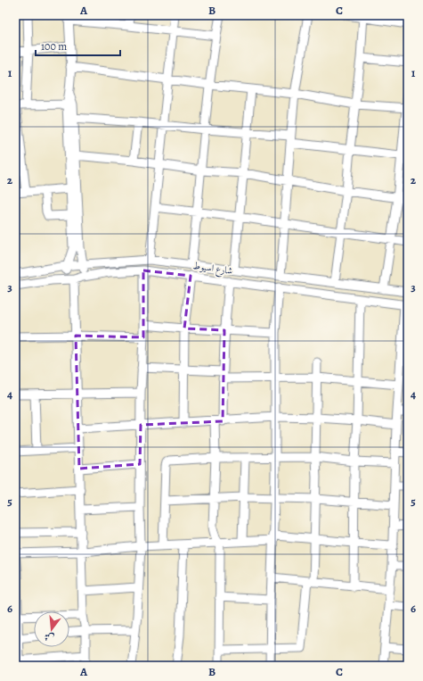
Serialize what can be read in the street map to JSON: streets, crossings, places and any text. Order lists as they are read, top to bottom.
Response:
{
  "streets": {
    "street": ["شارع اسيوط"]
  },
  "scale_bar": "100 m",
  "north": "bottom",
  "grid": {
    "columns": ["A", "B", "C"],
    "rows": [
      "1",
      "2",
      "3",
      "4",
      "5",
      "6"
    ]
  }
}
